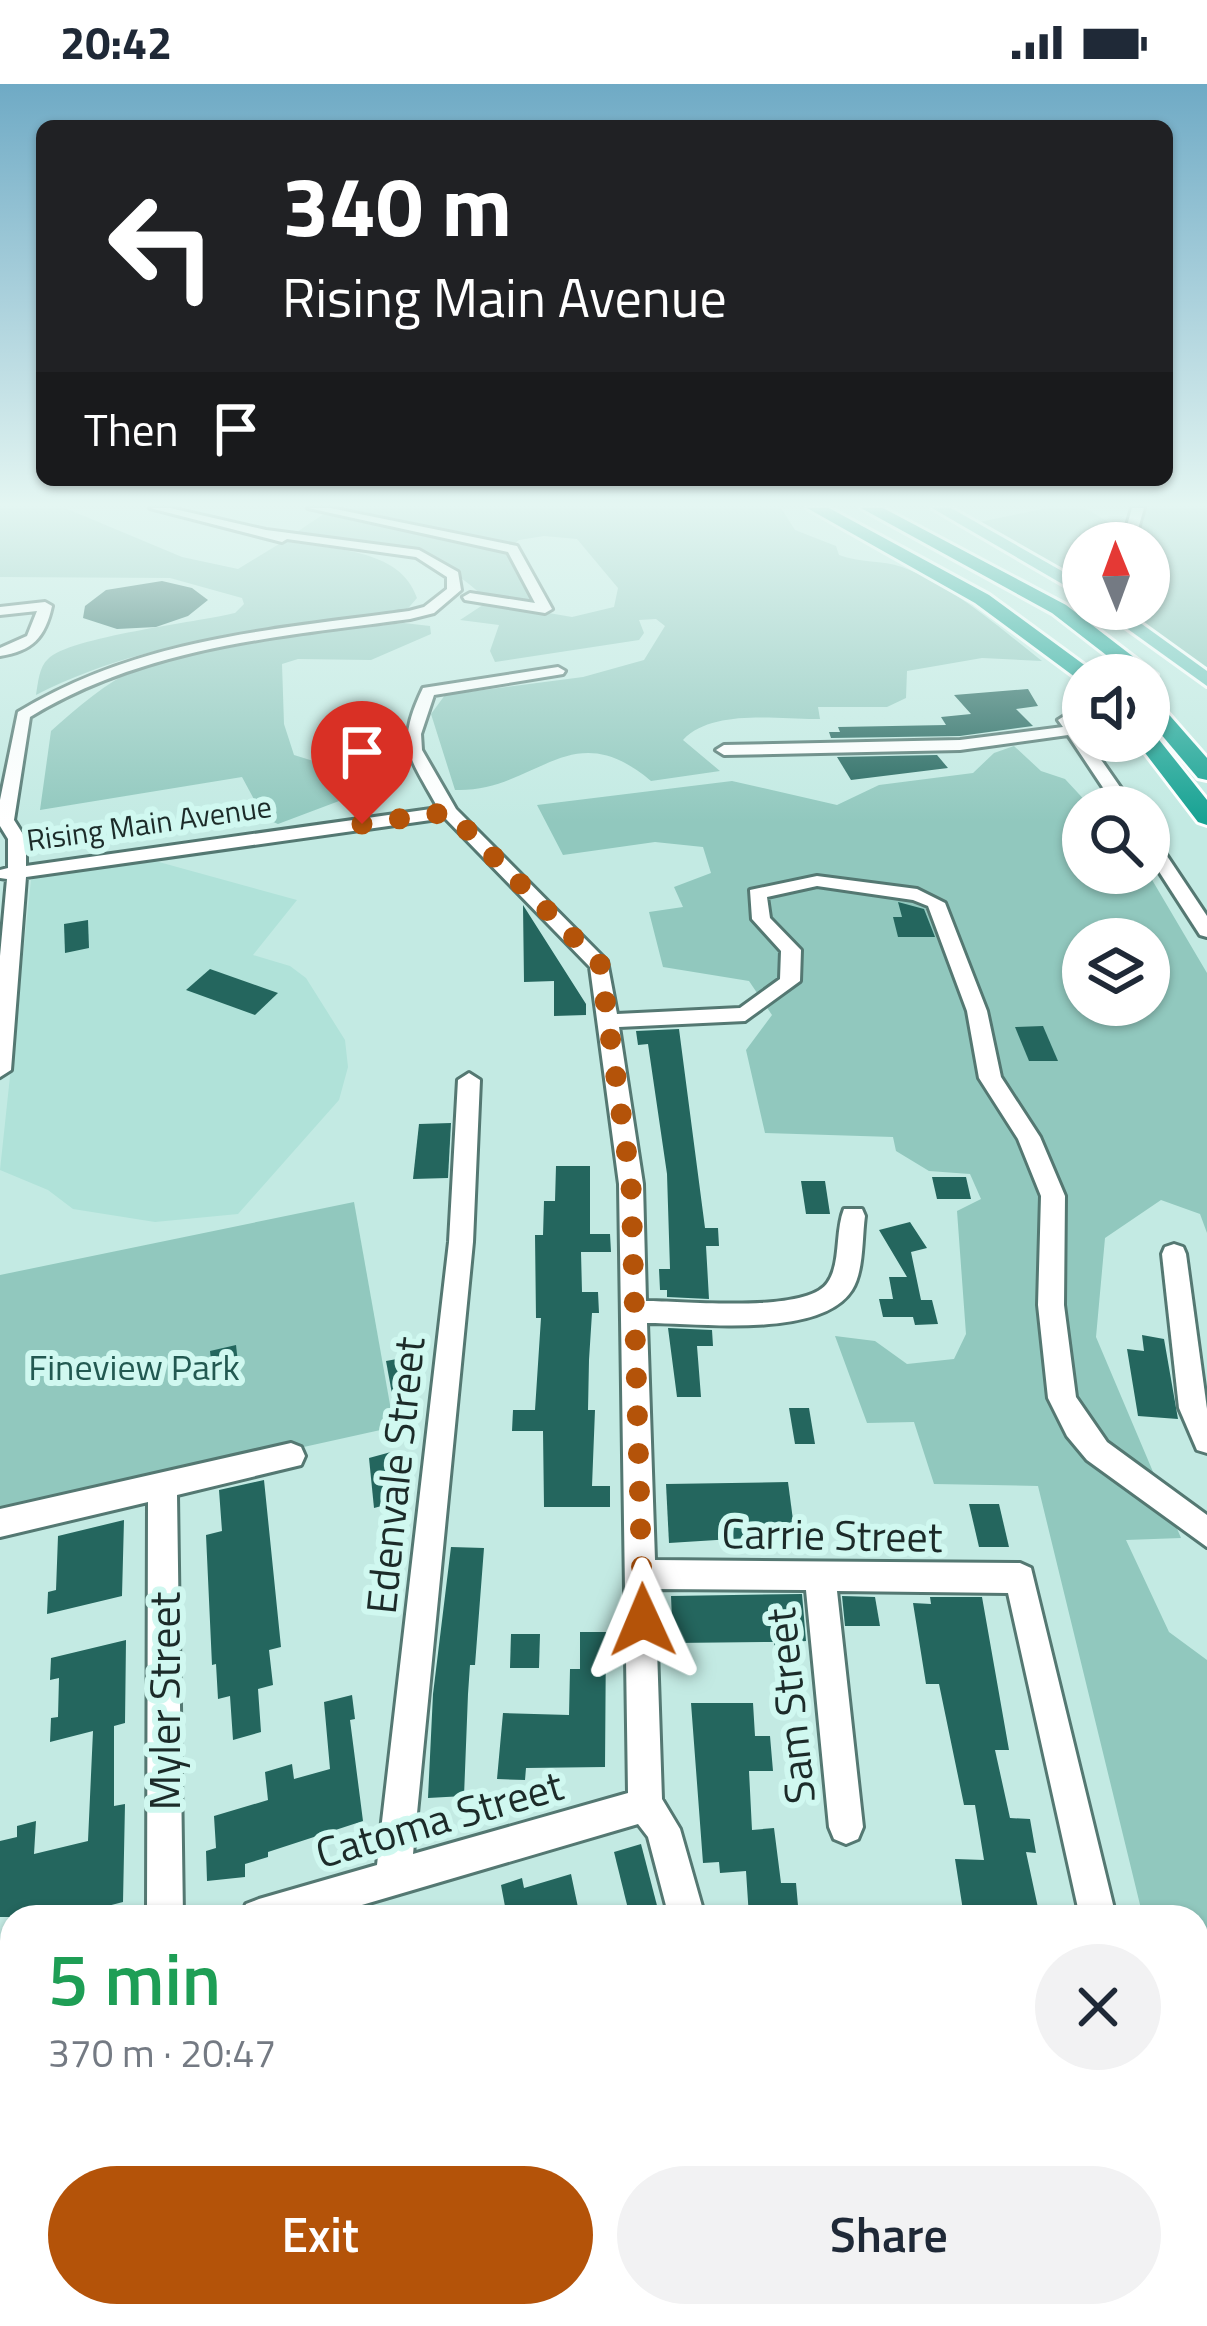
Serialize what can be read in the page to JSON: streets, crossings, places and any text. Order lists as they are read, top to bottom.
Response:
{
  "streets": {
    "street": [
      "Rising Main Avenue",
      "Edenvale Street",
      "Carrie Street",
      "Myler Street",
      "Sam Street",
      "Catoma Street"
    ]
  },
  "crossings": [
    ["Edenvale Street", "Catoma Street"],
    ["Carrie Street", "Sam Street"]
  ],
  "parks": ["Fineview Park"],
  "north": "top",
  "page": {
    "status": "20:42",
    "turn": ["340 m", "Rising Main Avenue"],
    "then": "Then",
    "heading": ["5 min", "370 m · 20:47"],
    "buttons": ["Exit", "Share"]
  }
}
